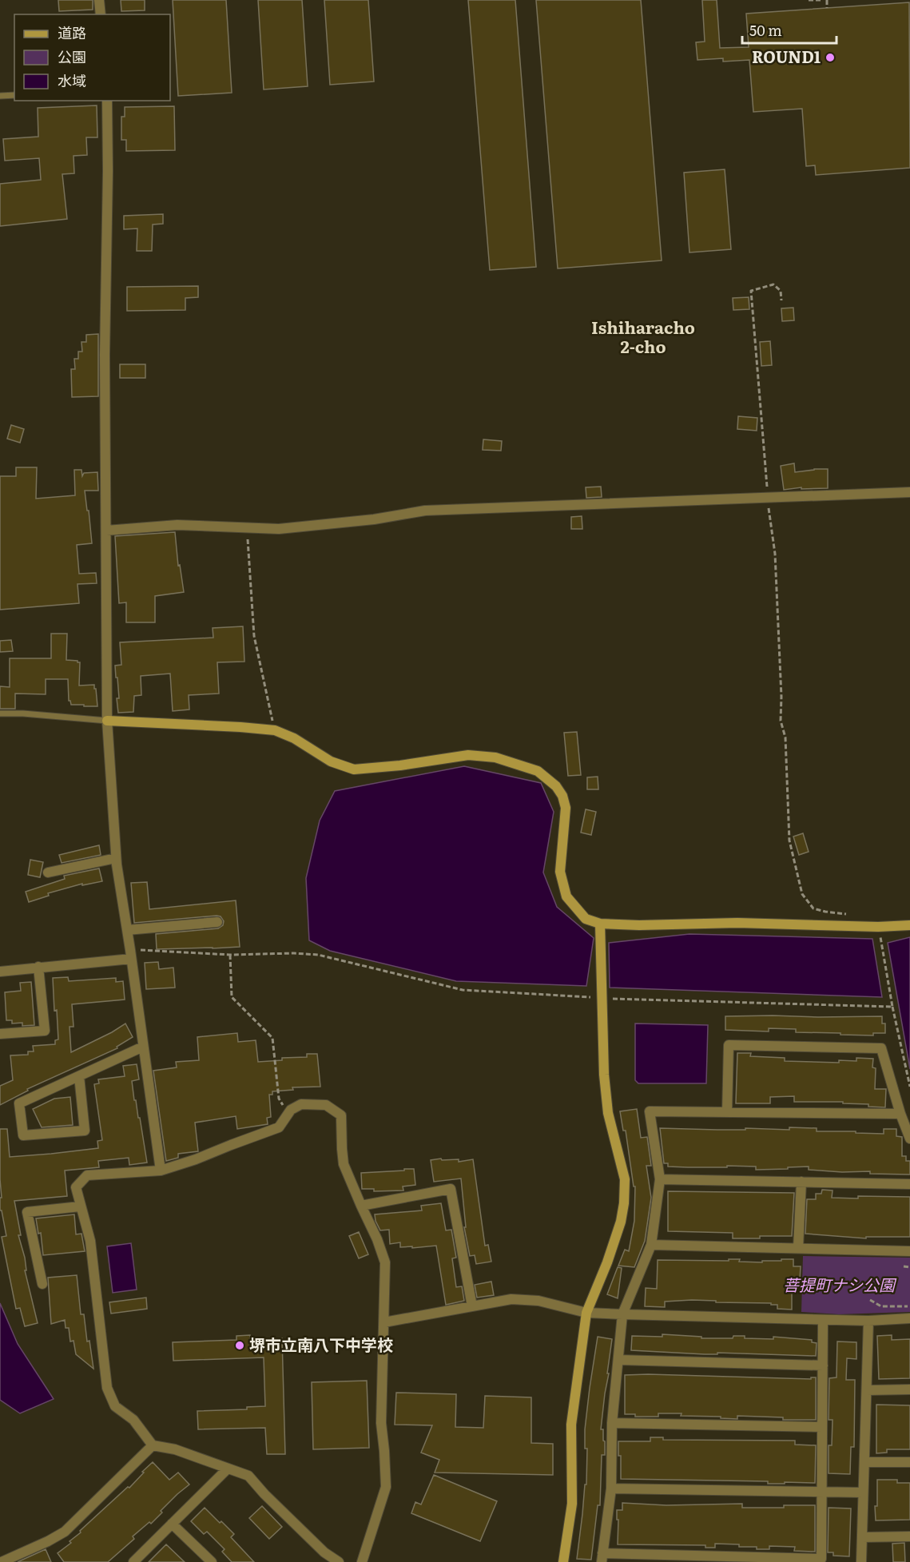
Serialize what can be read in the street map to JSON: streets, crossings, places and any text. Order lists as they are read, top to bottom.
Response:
{
  "districts": ["Ishiharacho 2-cho"],
  "parks": ["菩提町ナシ公園"],
  "places": ["ROUND1", "堺市立南八下中学校"],
  "legend": ["道路", "公園", "水域"],
  "scale_bar": "50 m"
}
